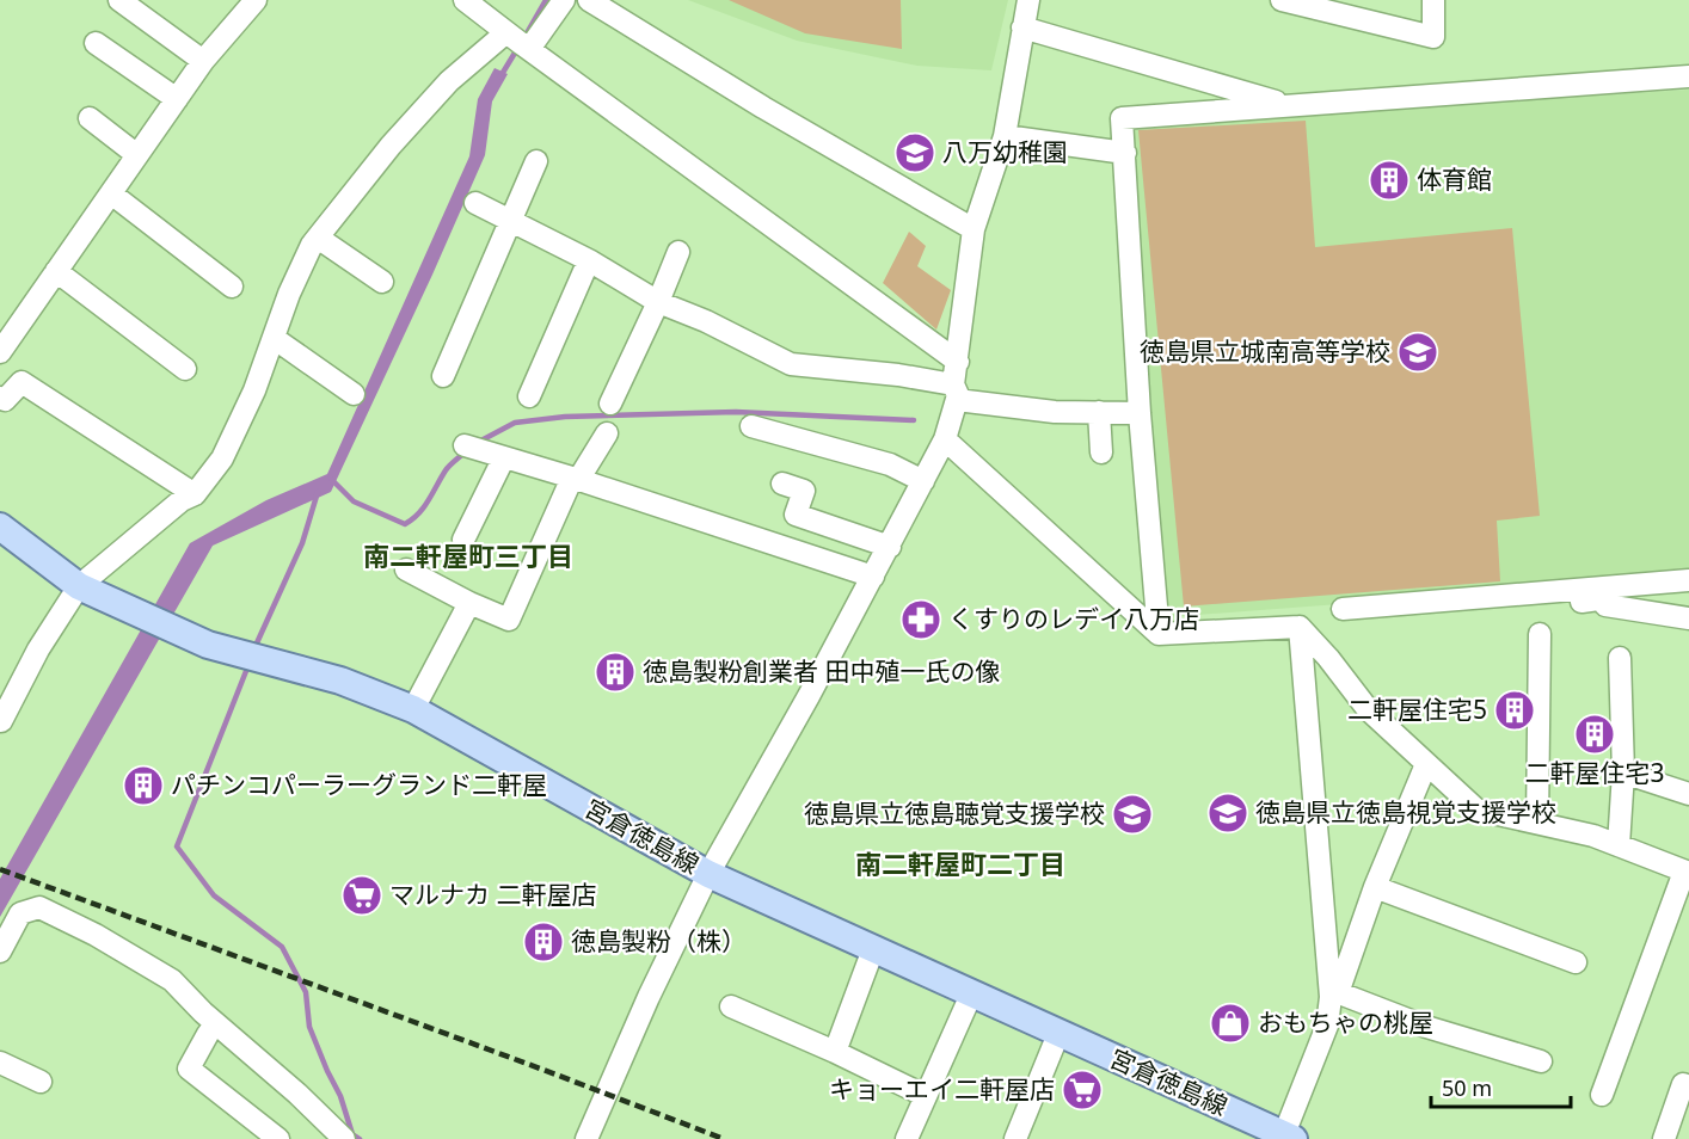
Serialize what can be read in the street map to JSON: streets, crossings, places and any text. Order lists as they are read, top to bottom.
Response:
{
  "streets": {
    "main road": ["宮倉徳島線"]
  },
  "districts": ["南二軒屋町三丁目", "南二軒屋町二丁目"],
  "places": {
    "school or university": [
      "八万幼稚園",
      "徳島県立城南高等学校",
      "徳島県立徳島視覚支援学校",
      "徳島県立徳島聴覚支援学校"
    ],
    "building": [
      "体育館",
      "徳島製粉創業者 田中殖一氏の像",
      "二軒屋住宅5",
      "二軒屋住宅3",
      "パチンコパーラーグランド二軒屋",
      "徳島製粉（株）"
    ],
    "pharmacy": ["くすりのレデイ八万店"],
    "supermarket": ["マルナカ 二軒屋店", "キョーエイ二軒屋店"],
    "shop": ["おもちゃの桃屋"]
  },
  "scale_bar": "50 m"
}
